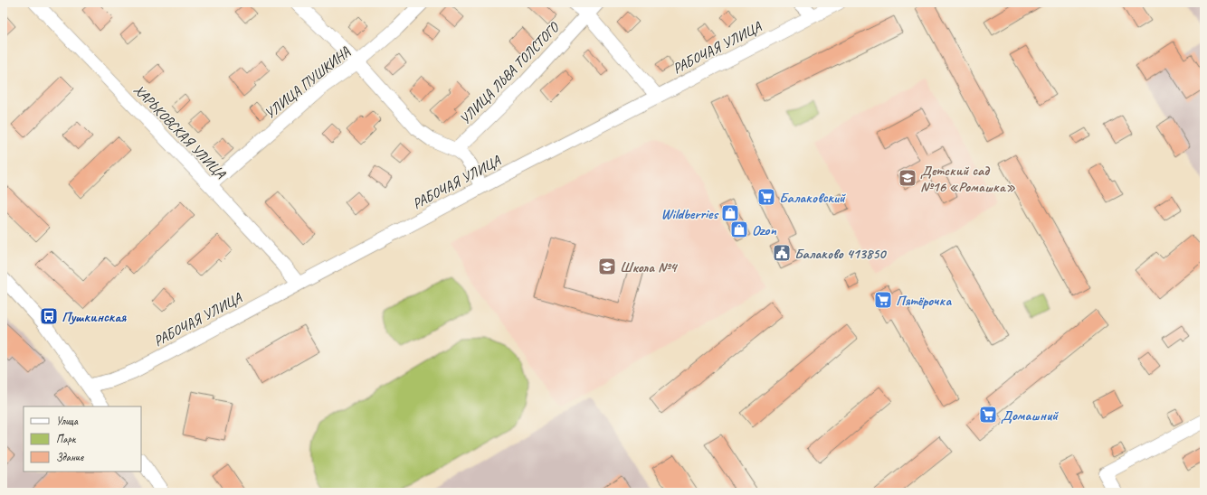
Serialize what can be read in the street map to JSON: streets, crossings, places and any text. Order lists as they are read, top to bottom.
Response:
{
  "streets": {
    "street": [
      "РАБОЧАЯ УЛИЦА",
      "УЛИЦА ЛЬВА ТОЛСТОГО",
      "УЛИЦА ПУШКИНА",
      "ХАРЬКОВСКАЯ УЛИЦА"
    ]
  },
  "crossings": [
    ["РАБОЧАЯ УЛИЦА", "ХАРЬКОВСКАЯ УЛИЦА"],
    ["УЛИЦА ПУШКИНА", "ХАРЬКОВСКАЯ УЛИЦА"]
  ],
  "places": {
    "school or university": ["Детский сад №16 «Ромашка»", "Школа №4"],
    "supermarket": ["Балаковский", "Пятёрочка", "Домашний"],
    "shop": ["Wildberries", "Ozon"],
    "public building": ["Балаково 413850"],
    "bus stop": ["Пушкинская"]
  },
  "legend": ["Улица", "Парк", "Здание"]
}
